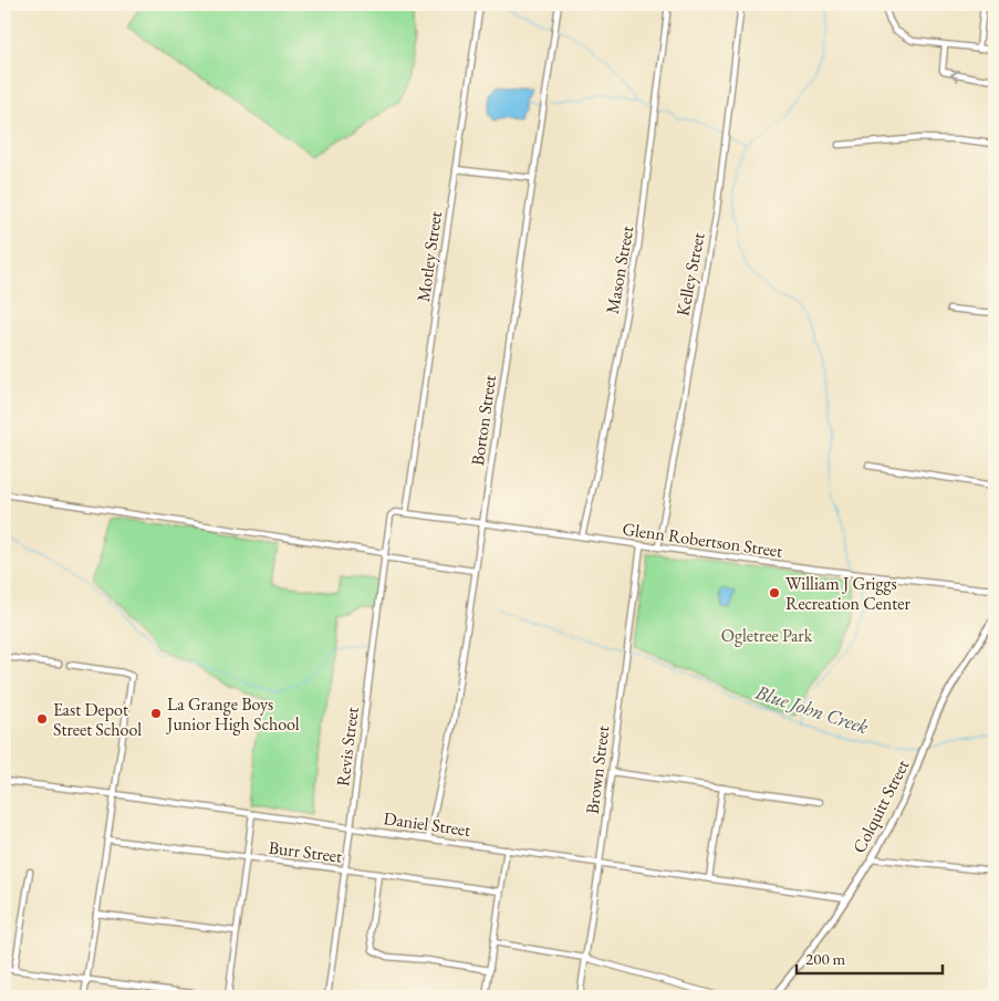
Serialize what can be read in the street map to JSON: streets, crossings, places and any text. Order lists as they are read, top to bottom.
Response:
{
  "streets": {
    "street": [
      "Motley Street",
      "Mason Street",
      "Kelley Street",
      "Borton Street",
      "Glenn Robertson Street",
      "Revis Street",
      "Brown Street",
      "Colquitt Street",
      "Daniel Street",
      "Burr Street"
    ]
  },
  "crossings": [
    ["Motley Street", "Glenn Robertson Street"],
    ["Motley Street", "Revis Street"],
    ["Mason Street", "Glenn Robertson Street"],
    ["Kelley Street", "Glenn Robertson Street"],
    ["Borton Street", "Glenn Robertson Street"],
    ["Borton Street", "Daniel Street"],
    ["Glenn Robertson Street", "Revis Street"],
    ["Glenn Robertson Street", "Brown Street"],
    ["Revis Street", "Daniel Street"],
    ["Revis Street", "Burr Street"],
    ["Brown Street", "Daniel Street"],
    ["Colquitt Street", "Daniel Street"]
  ],
  "water": ["Blue John Creek"],
  "parks": ["Ogletree Park"],
  "places": ["William J Griggs Recreation Center", "La Grange Boys Junior High School", "East Depot Street School"],
  "scale_bar": "200 m"
}
